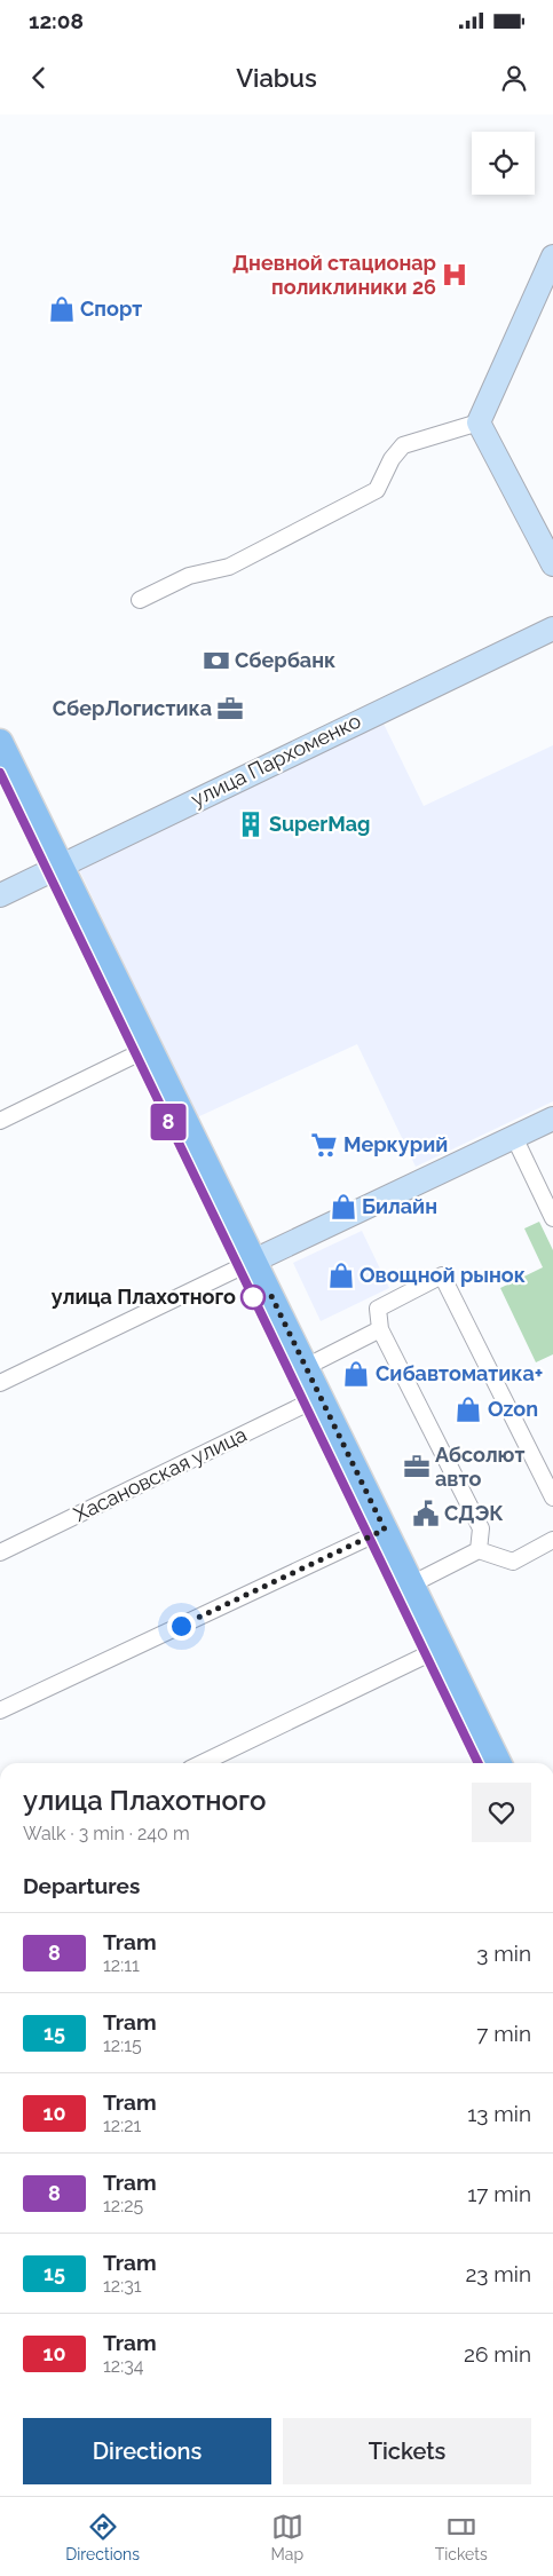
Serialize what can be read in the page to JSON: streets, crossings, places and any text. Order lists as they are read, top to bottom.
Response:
{
  "streets": {
    "street": ["улица Пархоменко", "Хасановская улица"]
  },
  "places": {
    "hospital": ["Дневной стационар поликлиники 26"],
    "shop": [
      "Спорт",
      "Билайн",
      "Овощной рынок",
      "Сибавтоматика+",
      "Ozon"
    ],
    "bank": ["Сбербанк"],
    "office": ["СберЛогистика", "Абсолют авто"],
    "building": ["SuperMag"],
    "supermarket": ["Меркурий"],
    "other": ["улица Плахотного"],
    "public building": ["СДЭК"]
  },
  "lines": ["tram line 8"],
  "page": {
    "status": "12:08",
    "header": "Viabus",
    "on_map": "8",
    "heading": [
      ["улица Плахотного", "Walk · 3 min · 240 m"],
      "Departures"
    ],
    "list": [
      {
        "mark": "8",
        "name": "Tram",
        "note": "12:11",
        "value": "3 min"
      },
      {
        "mark": "15",
        "name": "Tram",
        "note": "12:15",
        "value": "7 min"
      },
      {
        "mark": "10",
        "name": "Tram",
        "note": "12:21",
        "value": "13 min"
      },
      {
        "mark": "8",
        "name": "Tram",
        "note": "12:25",
        "value": "17 min"
      },
      {
        "mark": "15",
        "name": "Tram",
        "note": "12:31",
        "value": "23 min"
      },
      {
        "mark": "10",
        "name": "Tram",
        "note": "12:34",
        "value": "26 min"
      }
    ],
    "buttons": ["Directions", "Tickets"],
    "tabs": ["Directions", "Map", "Tickets"]
  }
}
